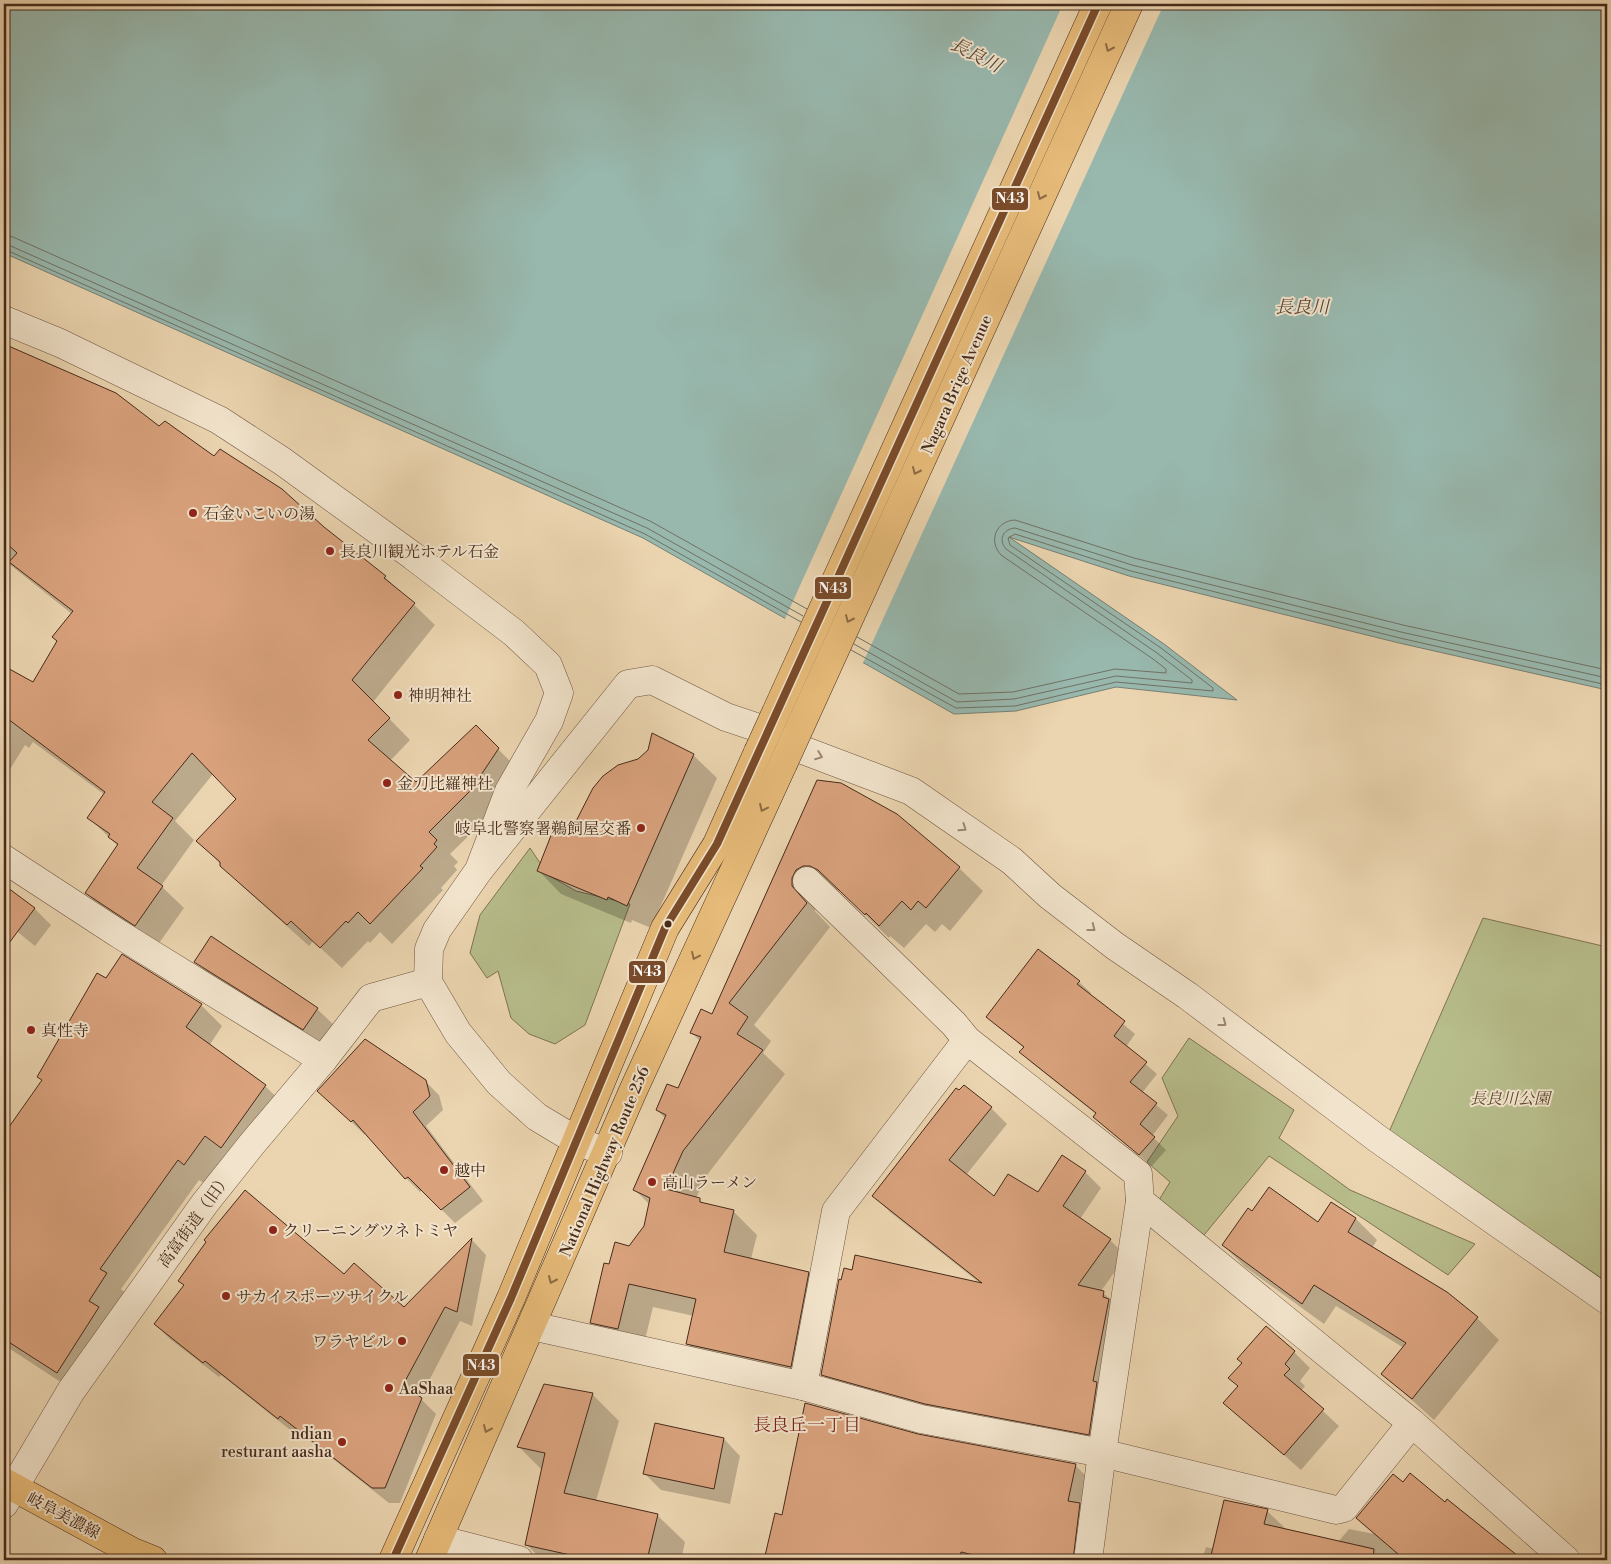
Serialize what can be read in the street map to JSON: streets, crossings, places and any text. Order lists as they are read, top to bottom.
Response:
{
  "streets": {
    "main road": ["Nagara Brige Avenue", "National Highway Route 256", "岐阜美濃線"],
    "street": ["高富街道（旧）"]
  },
  "crossings": [
    ["Nagara Brige Avenue", "National Highway Route 256"],
    ["高富街道（旧）", "岐阜美濃線"]
  ],
  "districts": ["長良丘一丁目"],
  "water": ["長良川"],
  "parks": ["長良川公園"],
  "places": [
    "石金いこいの湯",
    "長良川観光ホテル石金",
    "神明神社",
    "金刀比羅神社",
    "岐阜北警察署鵜飼屋交番",
    "真性寺",
    "越中",
    "高山ラーメン",
    "クリーニングツネトミヤ",
    "サカイスポーツサイクル",
    "ワラヤビル",
    "AaShaa",
    "ndian resturant aasha"
  ],
  "lines": ["transit line N43"]
}
